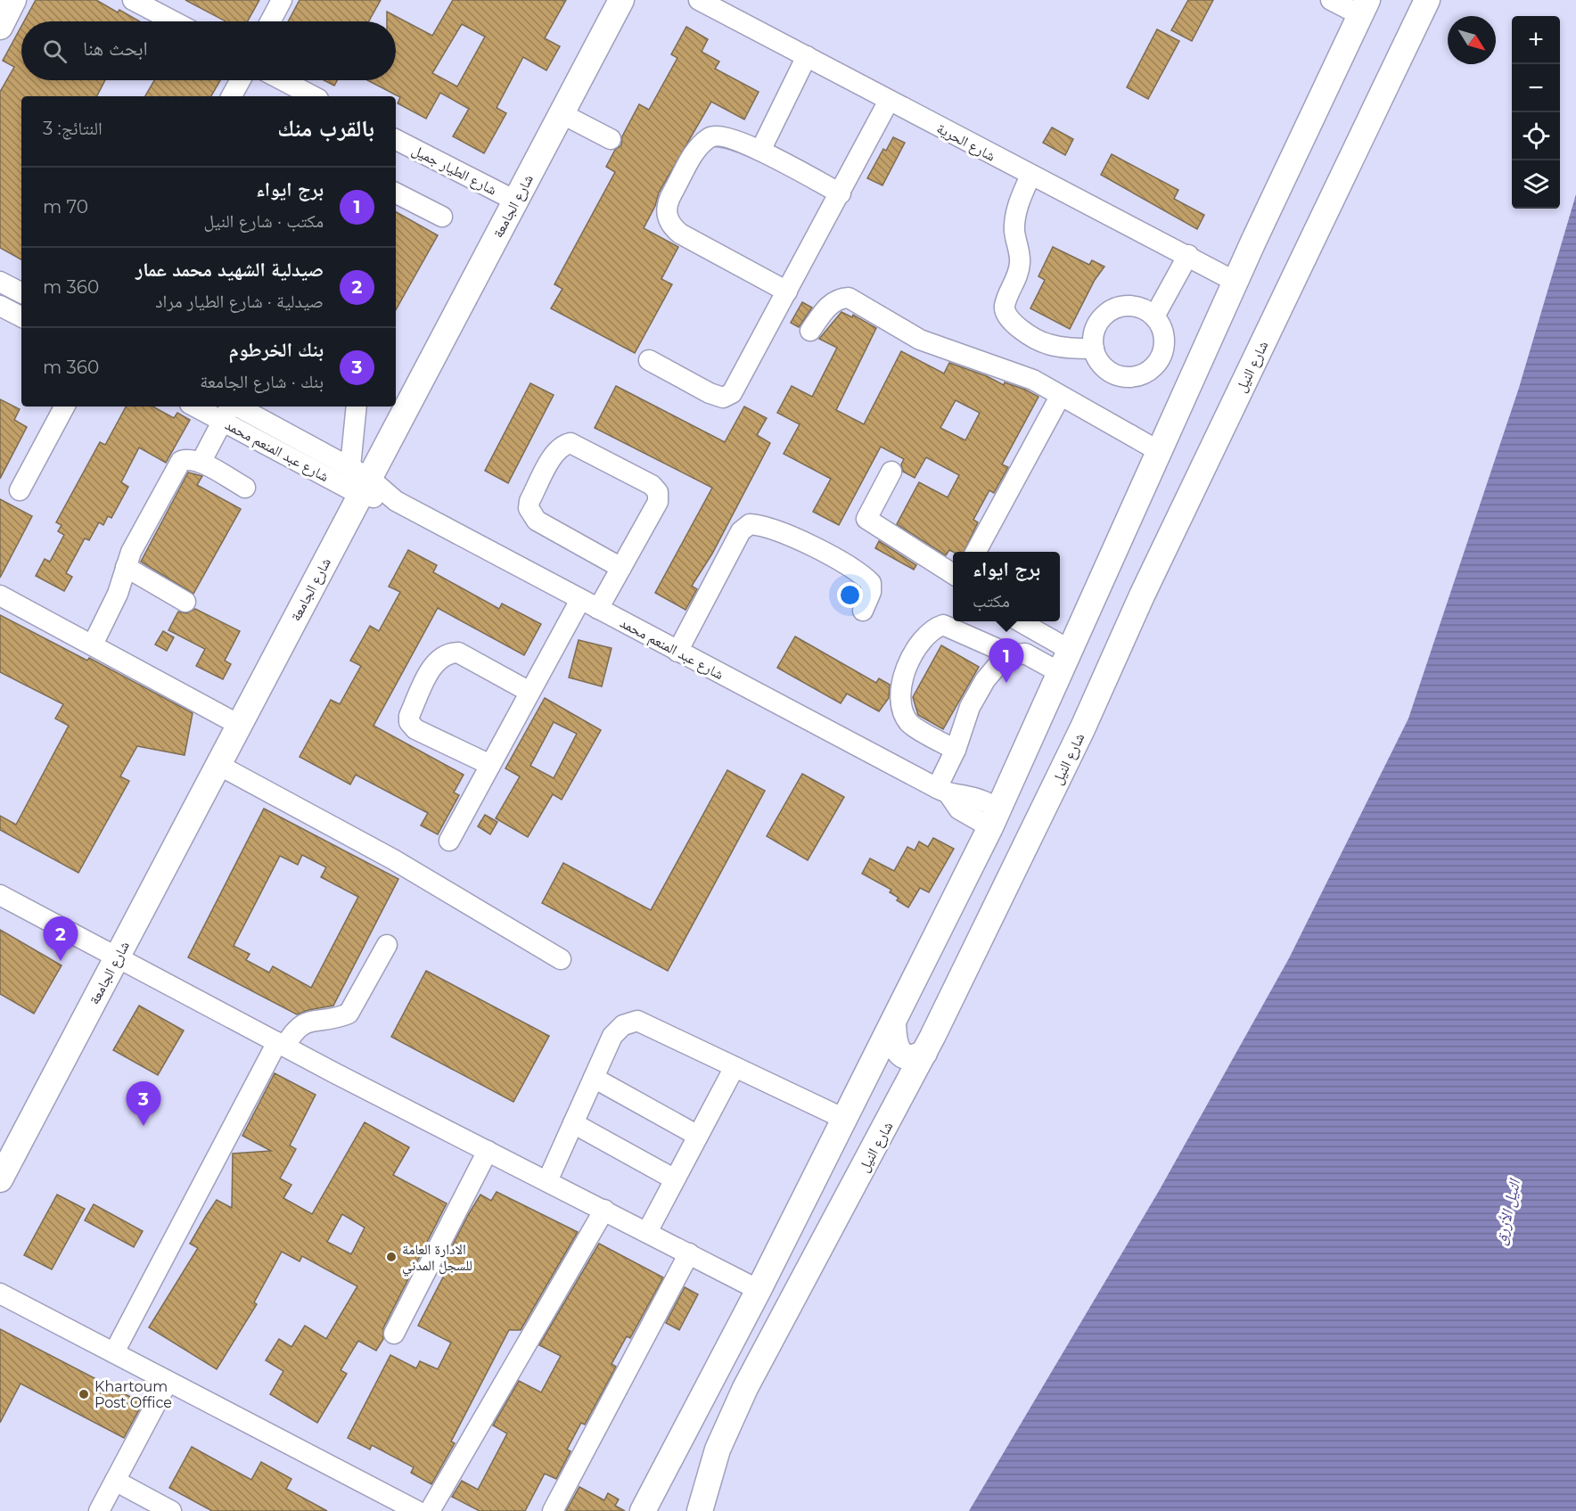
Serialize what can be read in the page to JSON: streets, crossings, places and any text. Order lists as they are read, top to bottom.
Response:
{
  "streets": {
    "main road": ["شارع الجامعة", "شارع النيل"],
    "street": ["شارع الحرية", "شارع الطيار جميل", "شارع عبد المنعم محمد"]
  },
  "crossings": [
    ["شارع الطيار جميل", "شارع الجامعة"],
    ["شارع الجامعة", "شارع عبد المنعم محمد"]
  ],
  "water": ["النيل الأزرق"],
  "places": ["الادارة العامة للسجل المدني", "Khartoum Post Office"],
  "north": "bottom right",
  "page": {
    "map_buttons": ["+", "−"],
    "search": "ابحث هنا",
    "heading": ["بالقرب منك", "النتائج: 3"],
    "list": [
      {
        "mark": "1",
        "name": "برج ايواء",
        "note": "مكتب · شارع النيل",
        "value": "70 m"
      },
      {
        "mark": "2",
        "name": "صيدلية الشهيد محمد عمار",
        "note": "صيدلية · شارع الطيار مراد",
        "value": "360 m"
      },
      {
        "mark": "3",
        "name": "بنك الخرطوم",
        "note": "بنك · شارع الجامعة",
        "value": "360 m"
      }
    ],
    "popup": ["برج ايواء", "مكتب"],
    "pins": ["1", "2", "3"]
  }
}
